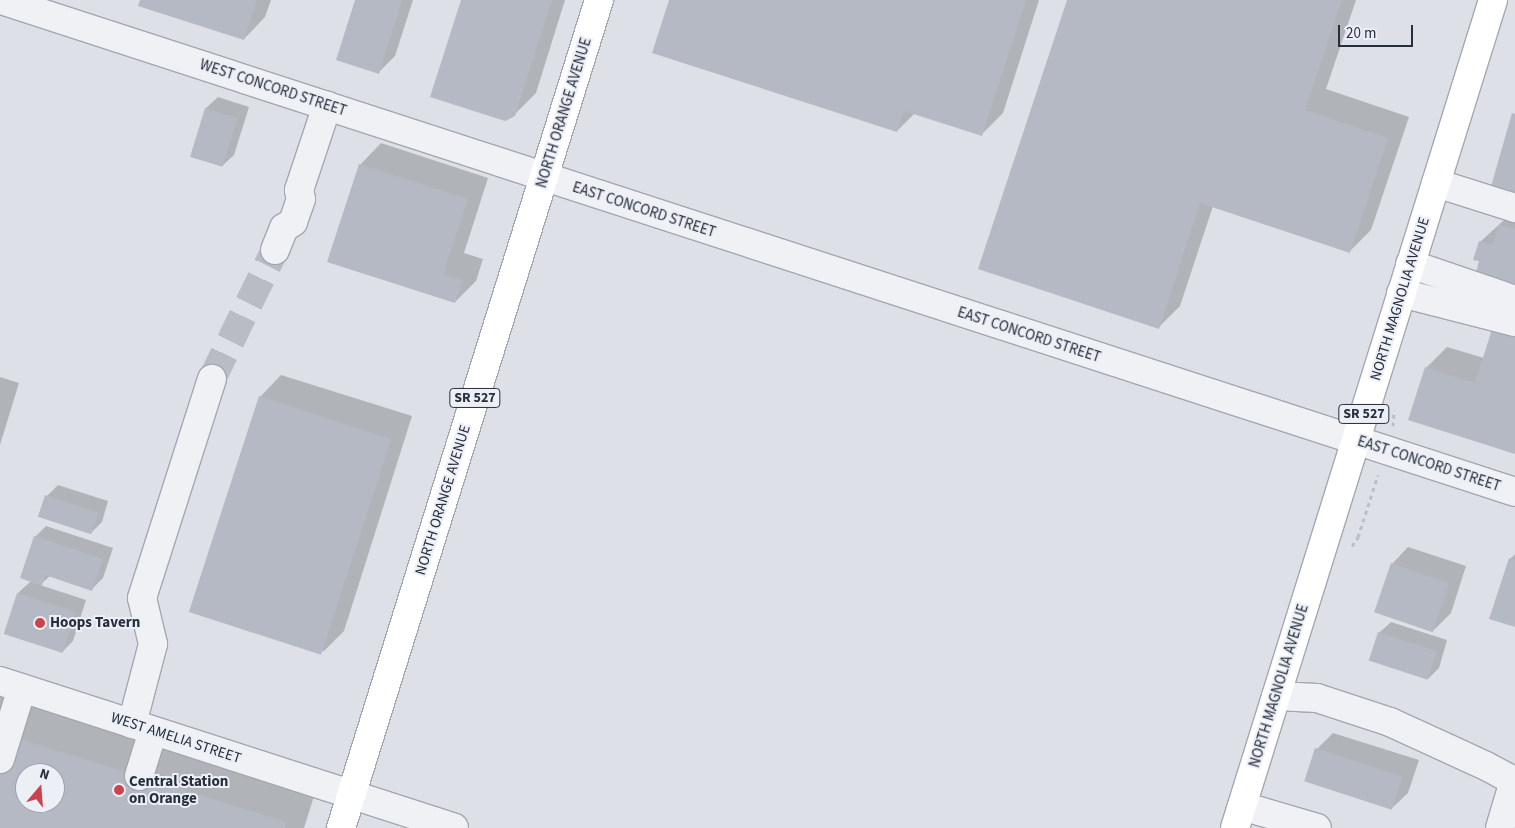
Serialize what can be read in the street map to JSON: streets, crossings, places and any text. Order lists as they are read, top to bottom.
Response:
{
  "streets": {
    "main road": ["NORTH ORANGE AVENUE", "NORTH MAGNOLIA AVENUE", "SR 527"],
    "street": ["WEST CONCORD STREET", "EAST CONCORD STREET", "WEST AMELIA STREET"]
  },
  "crossings": [
    ["WEST CONCORD STREET", "NORTH ORANGE AVENUE"],
    ["WEST CONCORD STREET", "EAST CONCORD STREET"],
    ["NORTH ORANGE AVENUE", "EAST CONCORD STREET"],
    ["NORTH ORANGE AVENUE", "WEST AMELIA STREET"],
    ["EAST CONCORD STREET", "NORTH MAGNOLIA AVENUE"]
  ],
  "places": ["Hoops Tavern", "Central Station on Orange"],
  "scale_bar": "20 m",
  "north": "top"
}
